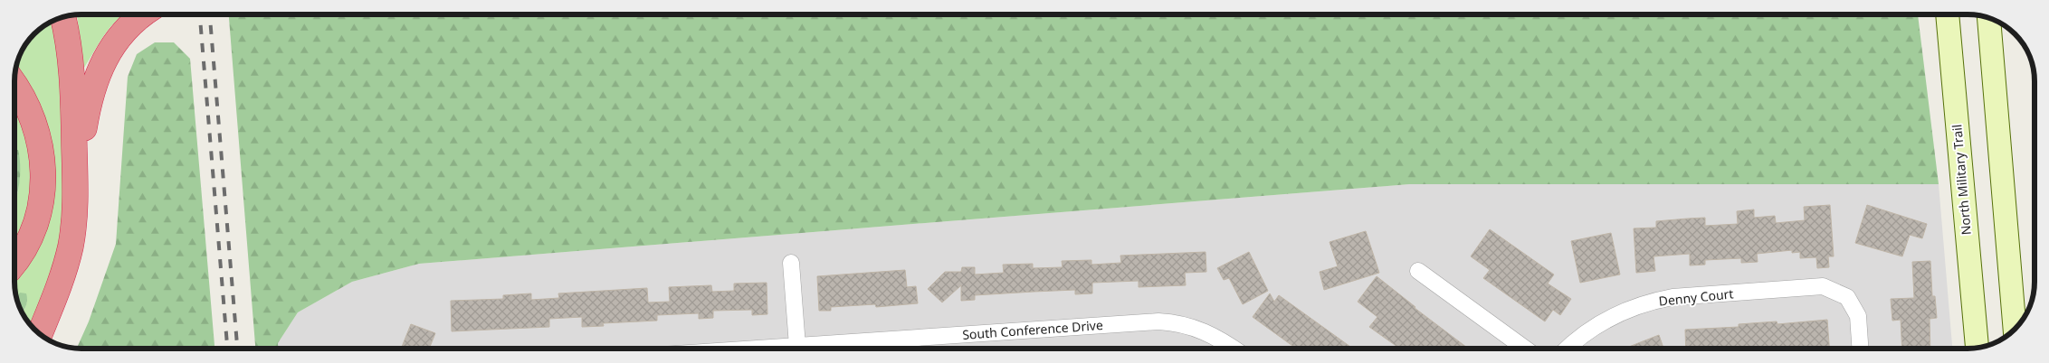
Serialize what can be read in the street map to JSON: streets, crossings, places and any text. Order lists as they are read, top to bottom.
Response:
{
  "streets": {
    "main road": ["North Military Trail"],
    "street": ["Denny Court", "South Conference Drive"]
  }
}
